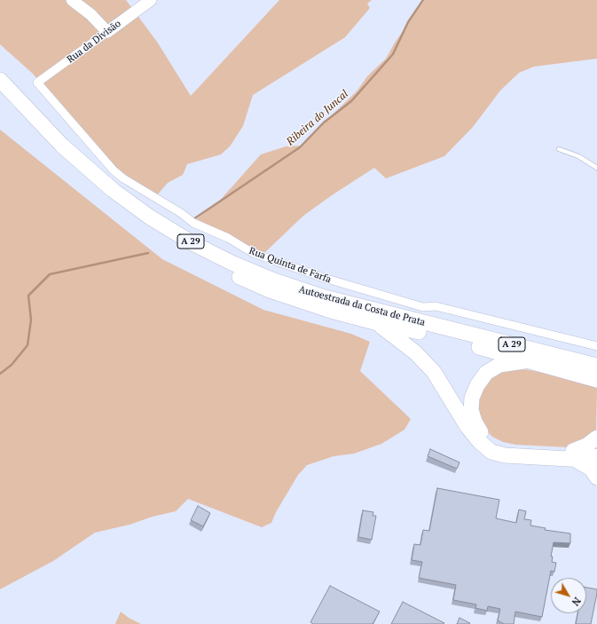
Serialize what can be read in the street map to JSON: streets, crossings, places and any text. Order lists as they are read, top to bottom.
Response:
{
  "streets": {
    "highway": ["A 29", "Autoestrada da Costa de Prata"],
    "street": ["Rua da Divisão", "Rua Quinta de Farfa"]
  },
  "crossings": [
    ["Rua da Divisão", "Rua Quinta de Farfa"]
  ],
  "water": ["Ribeira do Juncal"],
  "north": "bottom right"
}
